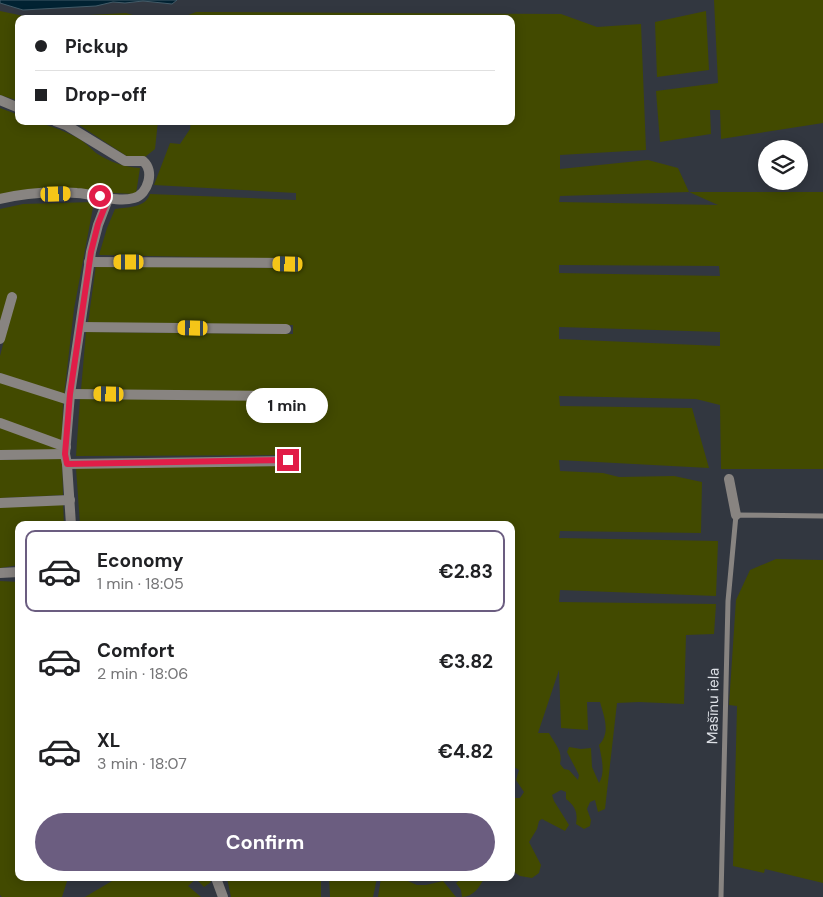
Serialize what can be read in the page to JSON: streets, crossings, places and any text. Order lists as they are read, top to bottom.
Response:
{
  "streets": {
    "lane": ["Mašīnu iela"]
  },
  "page": {
    "banner": ["Pickup", "Drop-off"],
    "bubble": "1 min",
    "list": [
      {
        "name": "Economy",
        "note": "1 min · 18:05",
        "value": "€2.83"
      },
      {
        "name": "Comfort",
        "note": "2 min · 18:06",
        "value": "€3.82"
      },
      {
        "name": "XL",
        "note": "3 min · 18:07",
        "value": "€4.82"
      }
    ],
    "buttons": "Confirm"
  }
}
